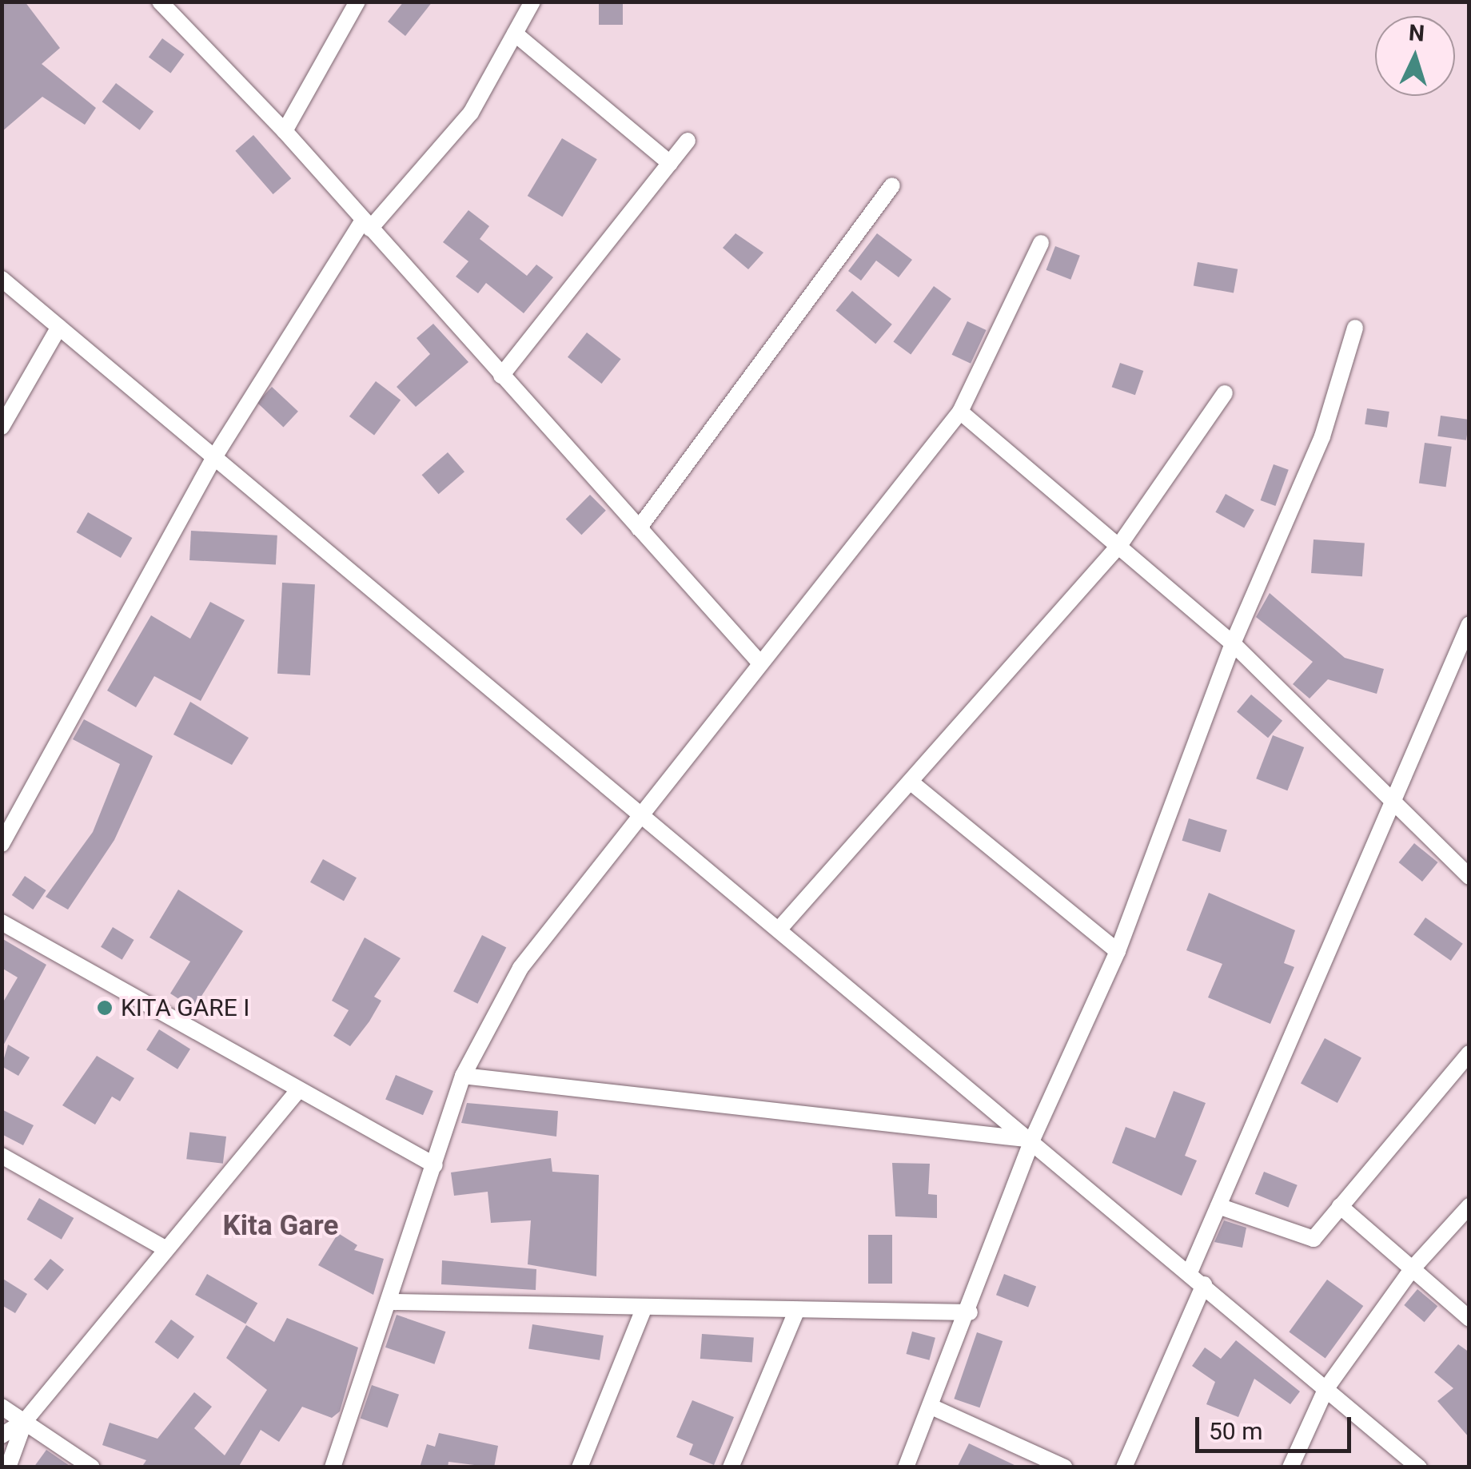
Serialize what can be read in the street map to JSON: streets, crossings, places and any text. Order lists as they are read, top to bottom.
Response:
{
  "districts": ["Kita Gare"],
  "places": ["KITA GARE I"],
  "scale_bar": "50 m",
  "north": "top"
}
